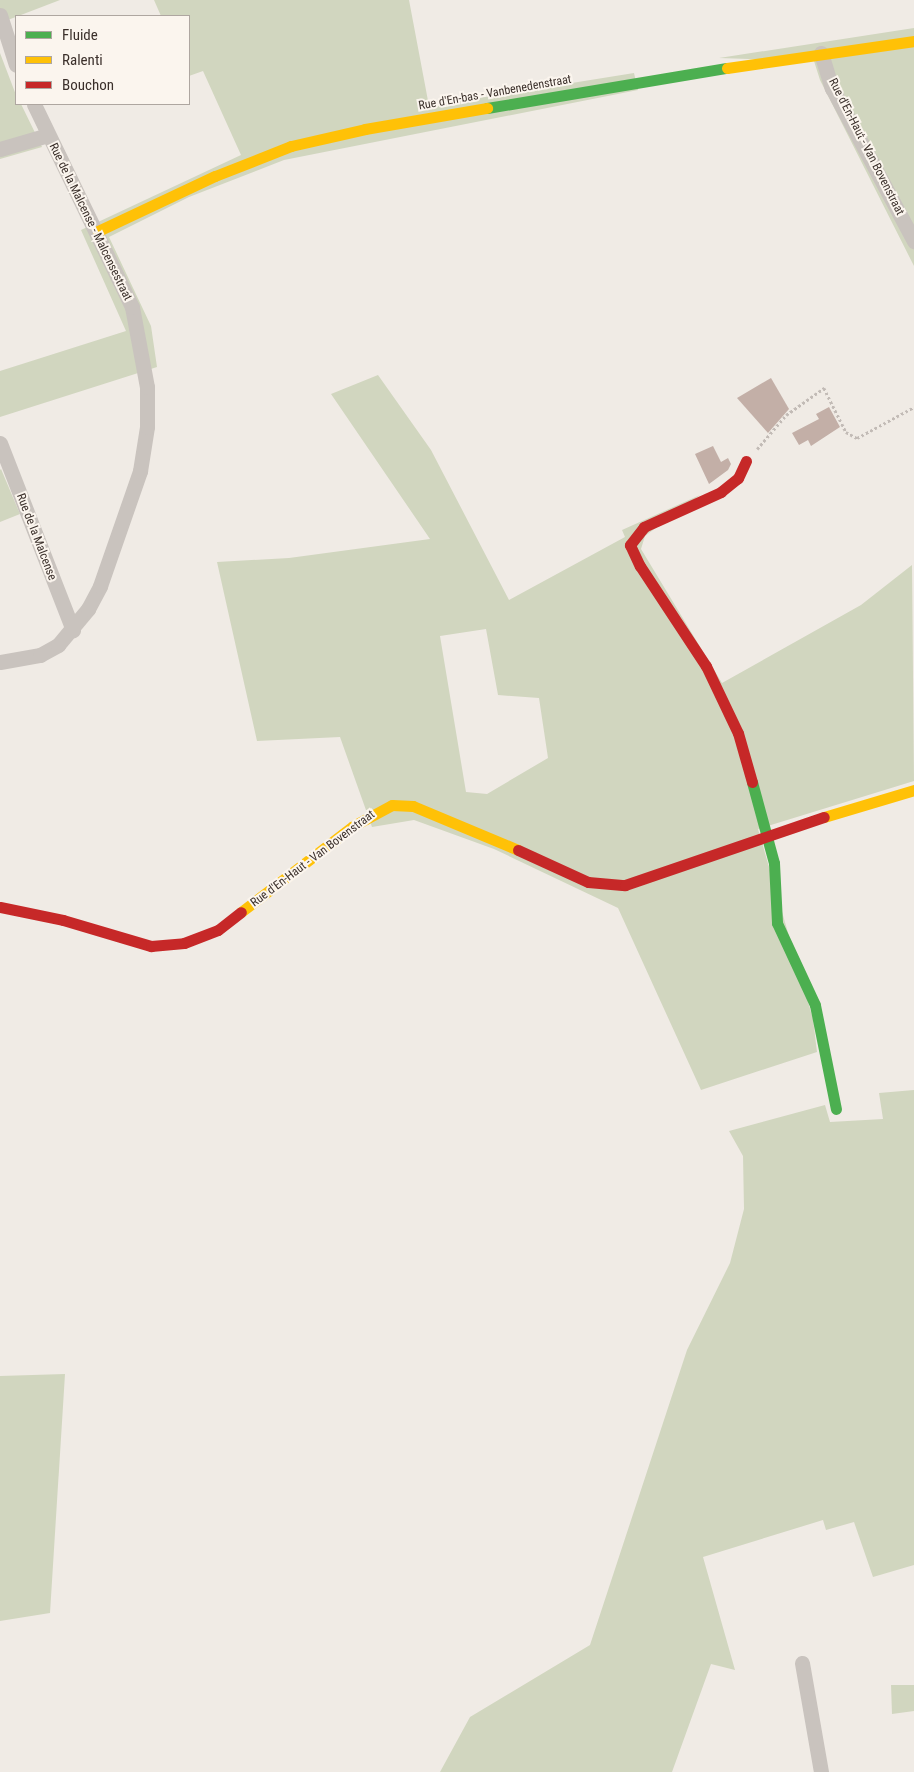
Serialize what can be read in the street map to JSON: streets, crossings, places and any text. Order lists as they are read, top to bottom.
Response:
{
  "streets": {
    "street": [
      "Rue d'En-bas - Vanbenedenstraat",
      "Rue d'En-Haut - Van Bovenstraat",
      "Rue de la Malcense - Malcensestraat",
      "Rue de la Malcense"
    ]
  },
  "crossings": [
    ["Rue d'En-bas - Vanbenedenstraat", "Rue d'En-Haut - Van Bovenstraat"],
    ["Rue d'En-bas - Vanbenedenstraat", "Rue de la Malcense - Malcensestraat"],
    ["Rue de la Malcense - Malcensestraat", "Rue de la Malcense"]
  ],
  "legend": ["Fluide", "Ralenti", "Bouchon"]
}
